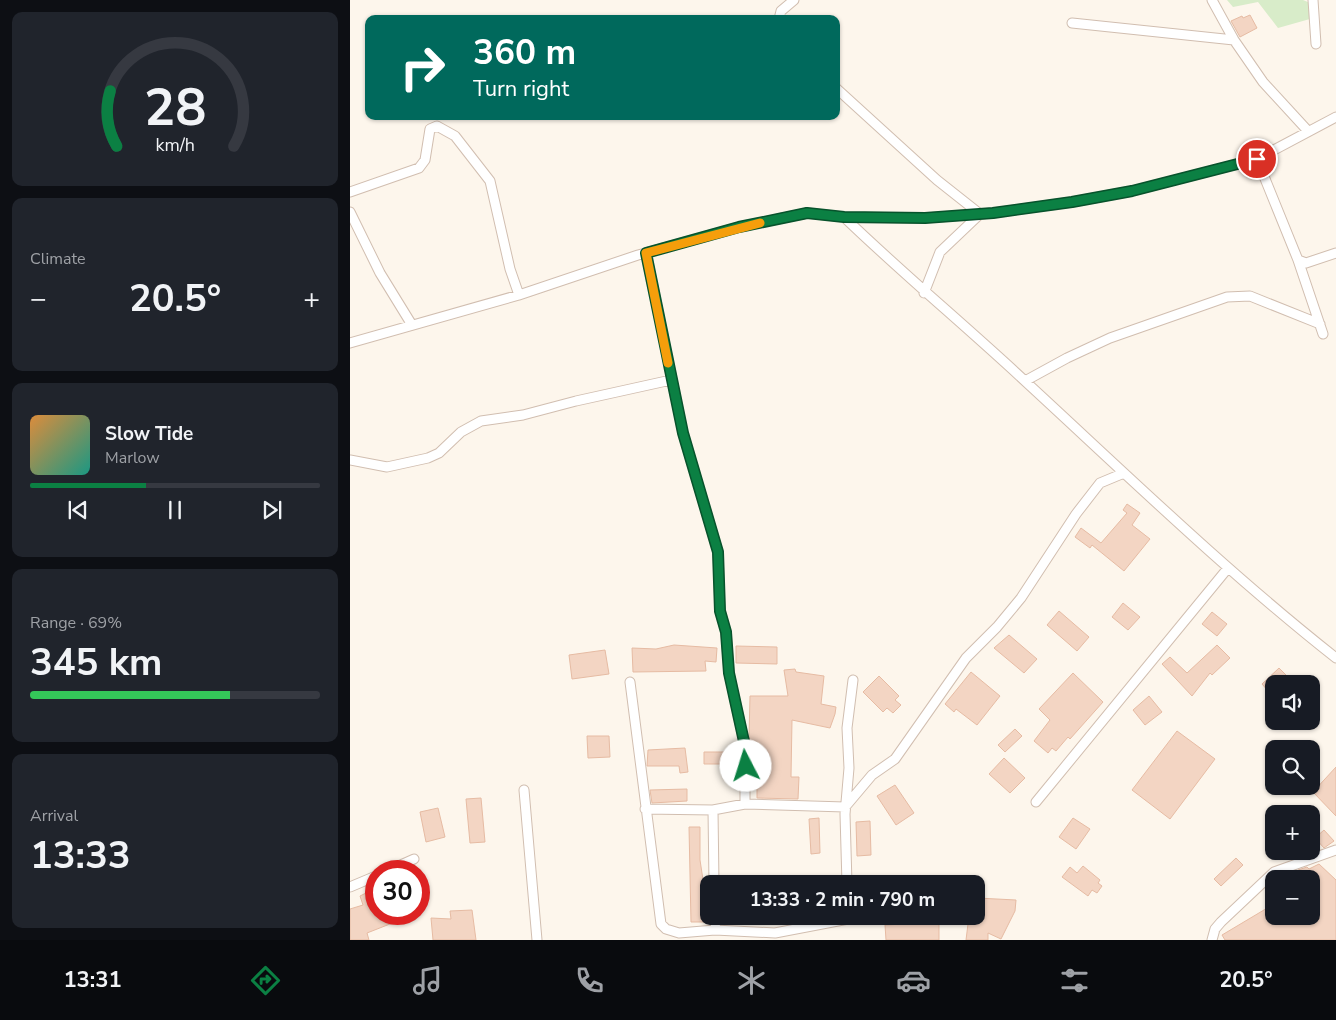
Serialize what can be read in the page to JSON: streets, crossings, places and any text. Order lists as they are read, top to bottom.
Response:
{
  "page": {
    "turn": ["360 m", "Turn right"],
    "tile": [
      "Climate",
      ["Range · 69%", "345 km"],
      ["Arrival", "13:33"]
    ],
    "heat": ["−", "20.5°", "+"],
    "song": ["Slow Tide", "Marlow"],
    "map_buttons": ["+", "−"],
    "limit": "30",
    "trip": "13:33 · 2 min · 790 m",
    "tabs": ["13:31", "20.5°"],
    "gauge": ["28", "km/h"]
  }
}
